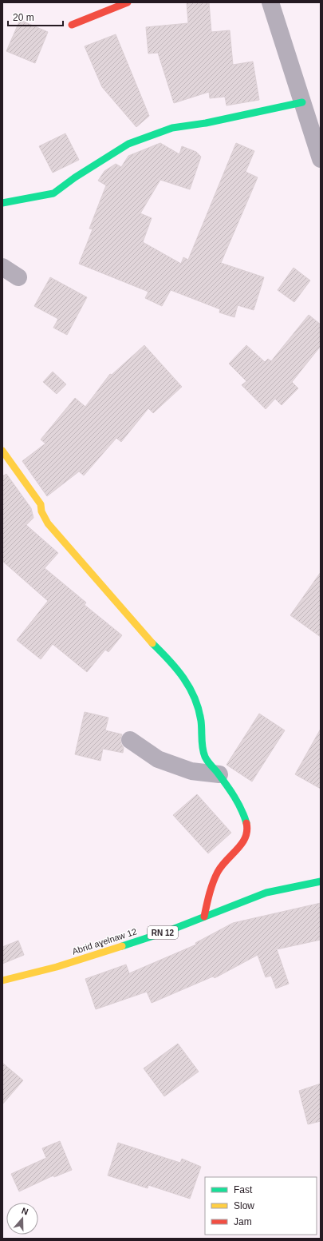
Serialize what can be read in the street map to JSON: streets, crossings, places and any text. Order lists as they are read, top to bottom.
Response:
{
  "streets": {
    "street": ["RN 12", "Abrid aɣelnaw 12"]
  },
  "legend": ["Fast", "Slow", "Jam"],
  "scale_bar": "20 m",
  "north": "top"
}
